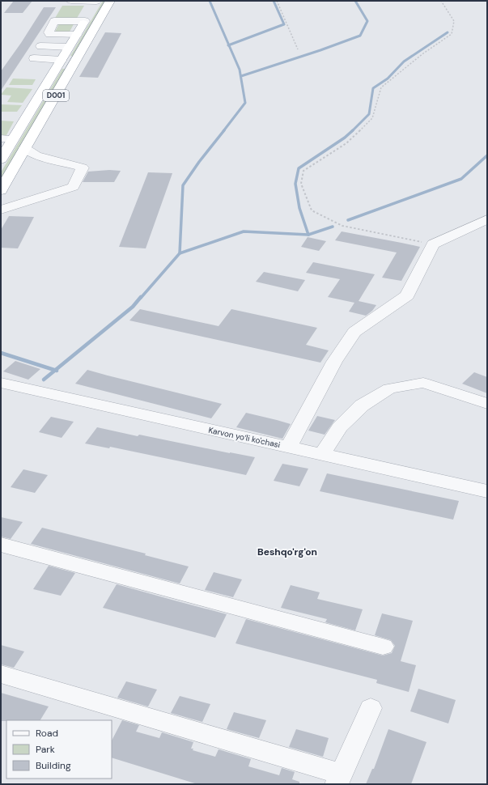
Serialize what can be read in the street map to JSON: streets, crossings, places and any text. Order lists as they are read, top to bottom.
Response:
{
  "streets": {
    "highway": ["D001"],
    "street": ["Karvon yo‘li ko'chasi"]
  },
  "districts": ["Beshqo'rg'on"],
  "legend": ["Road", "Park", "Building"]
}
